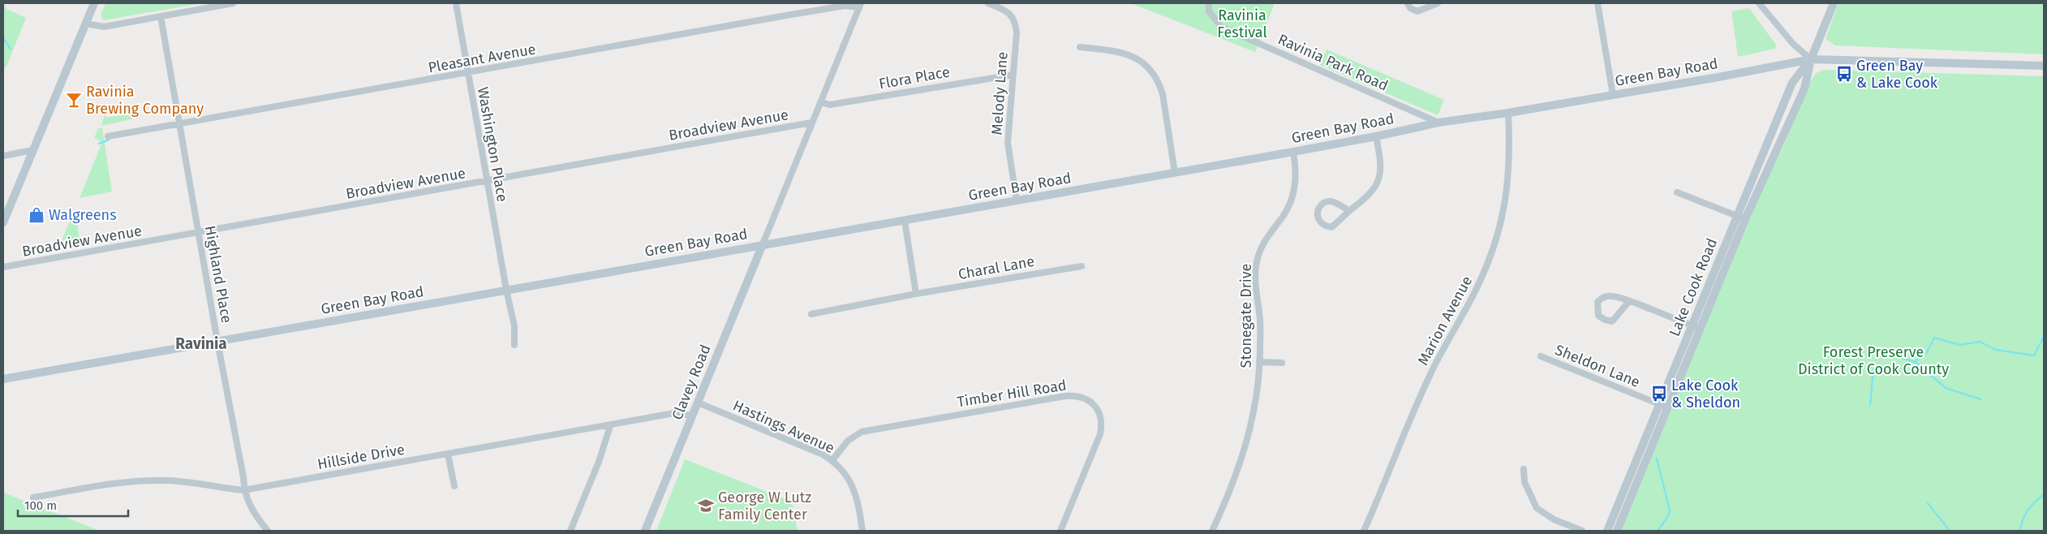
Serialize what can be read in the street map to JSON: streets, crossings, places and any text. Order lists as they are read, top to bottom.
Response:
{
  "streets": {
    "main road": ["Green Bay Road", "Lake Cook Road", "Clavey Road"],
    "street": [
      "Pleasant Avenue",
      "Ravinia Park Road",
      "Flora Place",
      "Melody Lane",
      "Broadview Avenue",
      "Washington Place",
      "Charal Lane",
      "Highland Place",
      "Stonegate Drive",
      "Marion Avenue",
      "Sheldon Lane",
      "Timber Hill Road",
      "Hastings Avenue",
      "Hillside Drive"
    ]
  },
  "crossings": [
    ["Pleasant Avenue", "Washington Place"],
    ["Pleasant Avenue", "Highland Place"],
    ["Ravinia Park Road", "Green Bay Road"],
    ["Green Bay Road", "Melody Lane"],
    ["Green Bay Road", "Washington Place"],
    ["Green Bay Road", "Highland Place"],
    ["Green Bay Road", "Lake Cook Road"],
    ["Green Bay Road", "Stonegate Drive"],
    ["Green Bay Road", "Marion Avenue"],
    ["Green Bay Road", "Clavey Road"],
    ["Flora Place", "Melody Lane"],
    ["Broadview Avenue", "Washington Place"],
    ["Broadview Avenue", "Highland Place"],
    ["Highland Place", "Hillside Drive"],
    ["Lake Cook Road", "Sheldon Lane"],
    ["Clavey Road", "Hastings Avenue"],
    ["Clavey Road", "Hillside Drive"],
    ["Timber Hill Road", "Hastings Avenue"]
  ],
  "districts": ["Ravinia"],
  "parks": ["Ravinia Festival", "Forest Preserve District of Cook County"],
  "places": {
    "bus stop": ["Green Bay & Lake Cook", "Lake Cook & Sheldon"],
    "bar": ["Ravinia Brewing Company"],
    "shop": ["Walgreens"],
    "school or university": ["George W Lutz Family Center"]
  },
  "scale_bar": "100 m"
}
